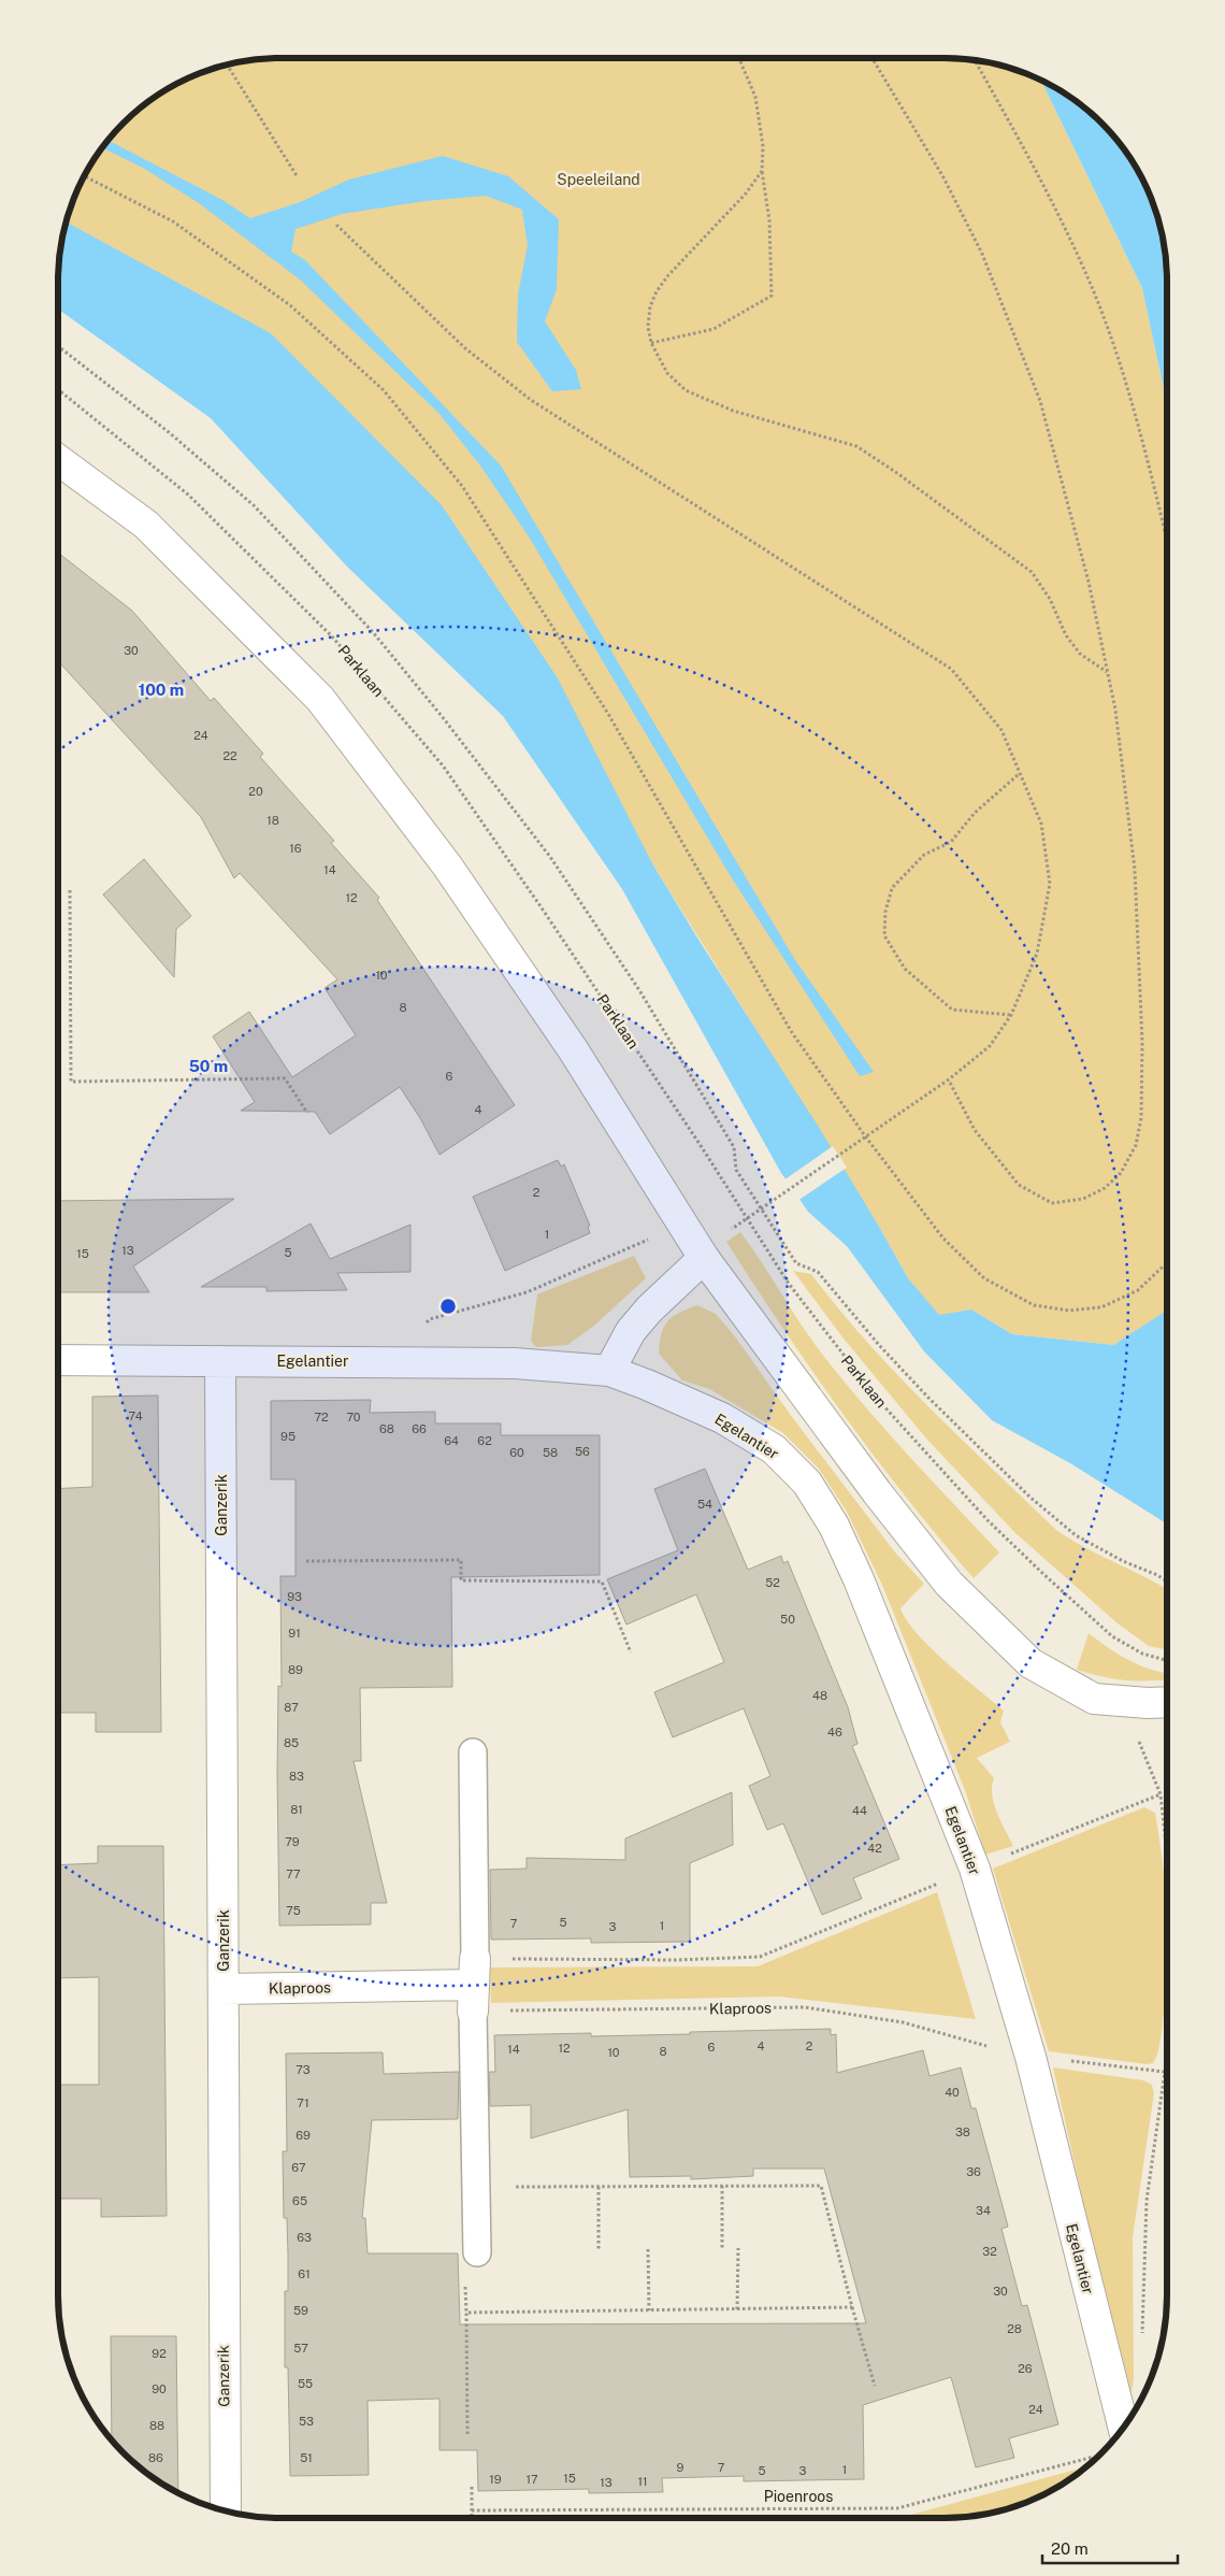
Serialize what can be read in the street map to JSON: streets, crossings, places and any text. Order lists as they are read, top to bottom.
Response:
{
  "streets": {
    "street": ["Egelantier", "Ganzerik", "Klaproos"],
    "path": ["Parklaan", "Pioenroos"]
  },
  "crossings": [
    ["Egelantier", "Ganzerik"],
    ["Egelantier", "Klaproos"],
    ["Ganzerik", "Klaproos"]
  ],
  "parks": ["Speeleiland"],
  "house_numbers": [
    "30",
    "24",
    "22",
    "20",
    "18",
    "16",
    "14",
    "12",
    "10",
    "8",
    "6",
    "4",
    "2",
    "1",
    "13",
    "5",
    "15",
    "74",
    "72",
    "70",
    "68",
    "66",
    "95",
    "64",
    "62",
    "56",
    "60",
    "58",
    "54",
    "52",
    "93",
    "50",
    "91",
    "89",
    "48",
    "87",
    "46",
    "85",
    "83",
    "81",
    "44",
    "79",
    "42",
    "77",
    "75",
    "5",
    "7",
    "1",
    "3",
    "4",
    "2",
    "6",
    "12",
    "14",
    "8",
    "10",
    "73",
    "40",
    "71",
    "38",
    "69",
    "67",
    "36",
    "65",
    "34",
    "63",
    "32",
    "61",
    "30",
    "59",
    "28",
    "57",
    "92",
    "26",
    "55",
    "90",
    "24",
    "53",
    "88",
    "86",
    "51",
    "9",
    "7",
    "1",
    "5",
    "3",
    "15",
    "19",
    "17",
    "11",
    "13"
  ],
  "scale_bar": "20 m",
  "rings": ["100 m", "50 m"]
}
